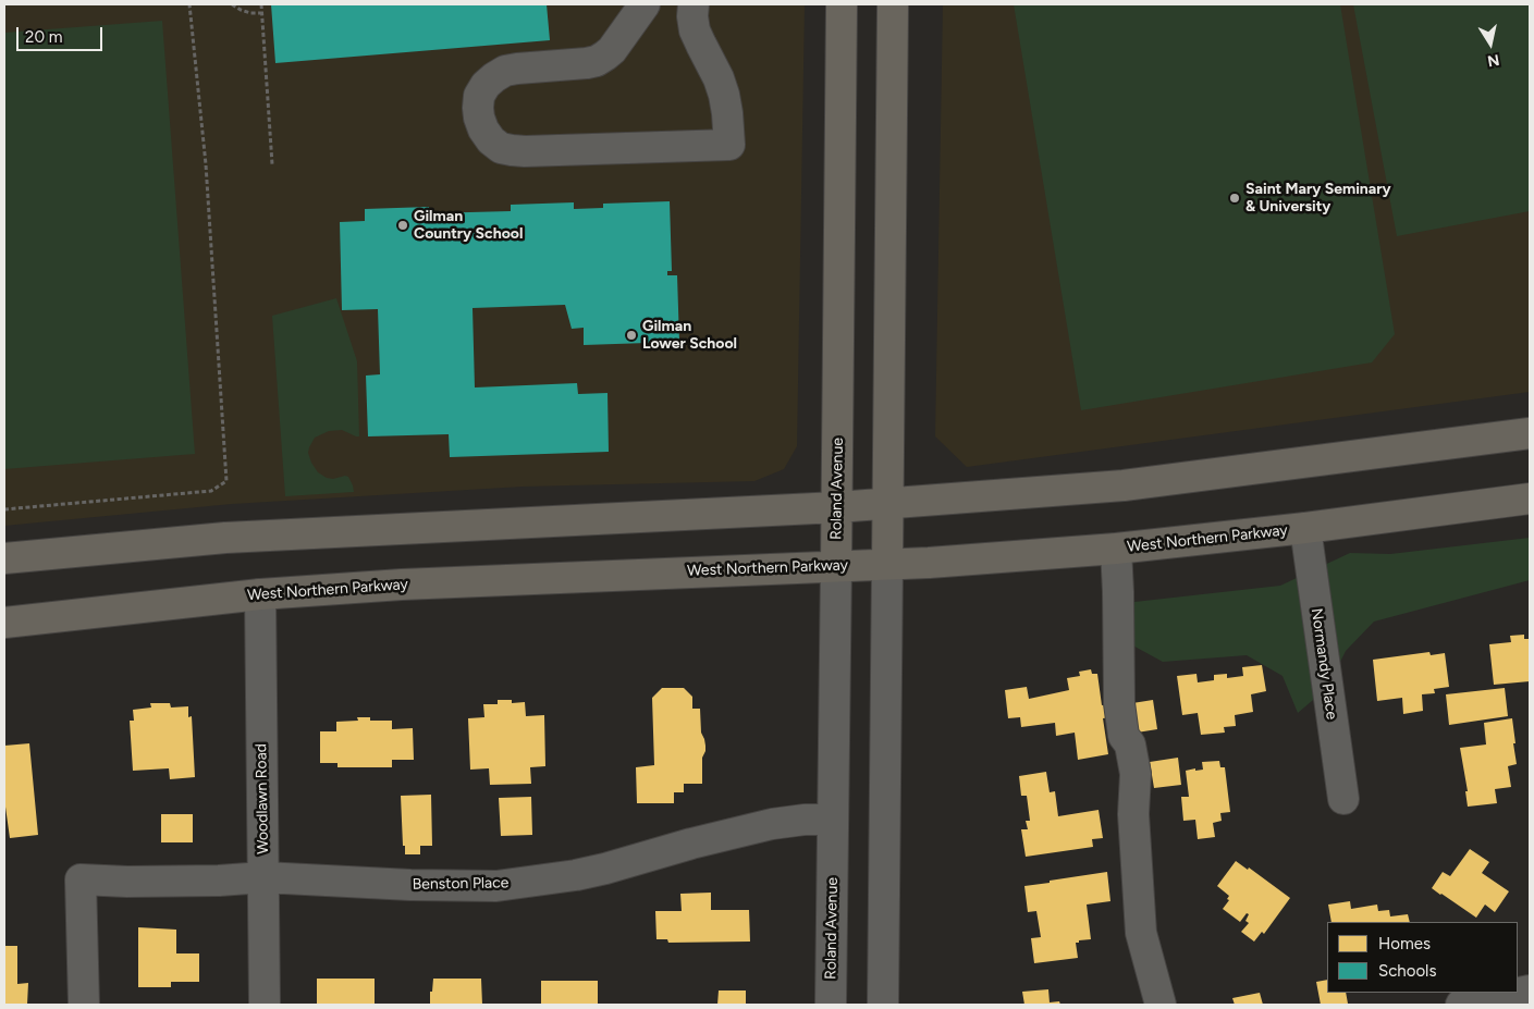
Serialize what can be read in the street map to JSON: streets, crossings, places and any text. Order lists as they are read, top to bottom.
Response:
{
  "streets": {
    "main road": ["Roland Avenue", "West Northern Parkway"],
    "street": ["Normandy Place", "Woodlawn Road", "Benston Place"]
  },
  "crossings": [
    ["Roland Avenue", "West Northern Parkway"],
    ["Roland Avenue", "Benston Place"],
    ["West Northern Parkway", "Normandy Place"],
    ["West Northern Parkway", "Woodlawn Road"],
    ["Woodlawn Road", "Benston Place"]
  ],
  "places": ["Saint Mary Seminary & University", "Gilman Country School", "Gilman Lower School"],
  "legend": ["Homes", "Schools"],
  "scale_bar": "20 m",
  "north": "bottom"
}
